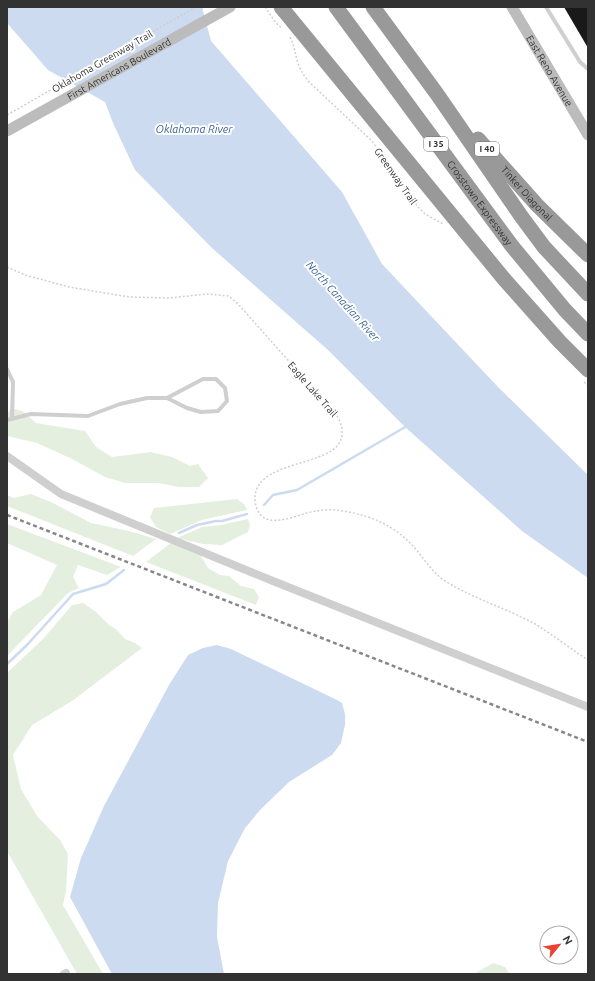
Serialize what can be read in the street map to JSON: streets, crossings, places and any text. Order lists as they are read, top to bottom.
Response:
{
  "streets": {
    "highway": [
      "I 35",
      "I 40",
      "Tinker Diagonal",
      "Crosstown Expressway"
    ],
    "main road": ["First Americans Boulevard", "East Reno Avenue"],
    "path": ["Oklahoma Greenway Trail", "Greenway Trail", "Eagle Lake Trail"]
  },
  "water": ["Oklahoma River", "North Canadian River"],
  "north": "top right"
}
